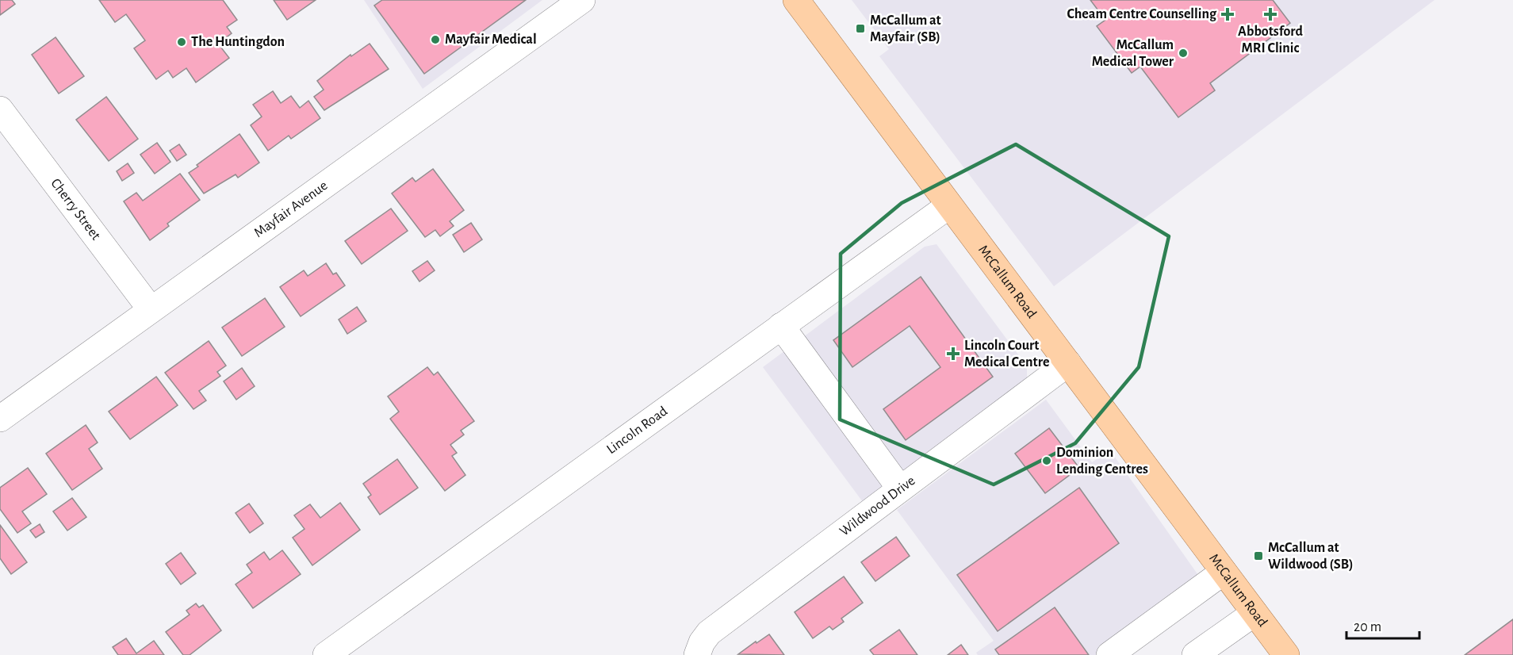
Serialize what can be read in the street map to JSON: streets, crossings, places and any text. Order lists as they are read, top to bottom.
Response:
{
  "streets": {
    "main road": ["McCallum Road"],
    "street": [
      "Mayfair Avenue",
      "Cherry Street",
      "Lincoln Road",
      "Wildwood Drive"
    ]
  },
  "crossings": [
    ["Mayfair Avenue", "Cherry Street"],
    ["McCallum Road", "Lincoln Road"],
    ["McCallum Road", "Wildwood Drive"]
  ],
  "places": {
    "health": ["Cheam Centre Counselling", "Abbotsford MRI Clinic", "Lincoln Court Medical Centre"],
    "transit": ["McCallum at Mayfair (SB)", "McCallum at Wildwood (SB)"],
    "other": [
      "Mayfair Medical",
      "The Huntingdon",
      "McCallum Medical Tower",
      "Dominion Lending Centres"
    ]
  },
  "scale_bar": "20 m"
}
